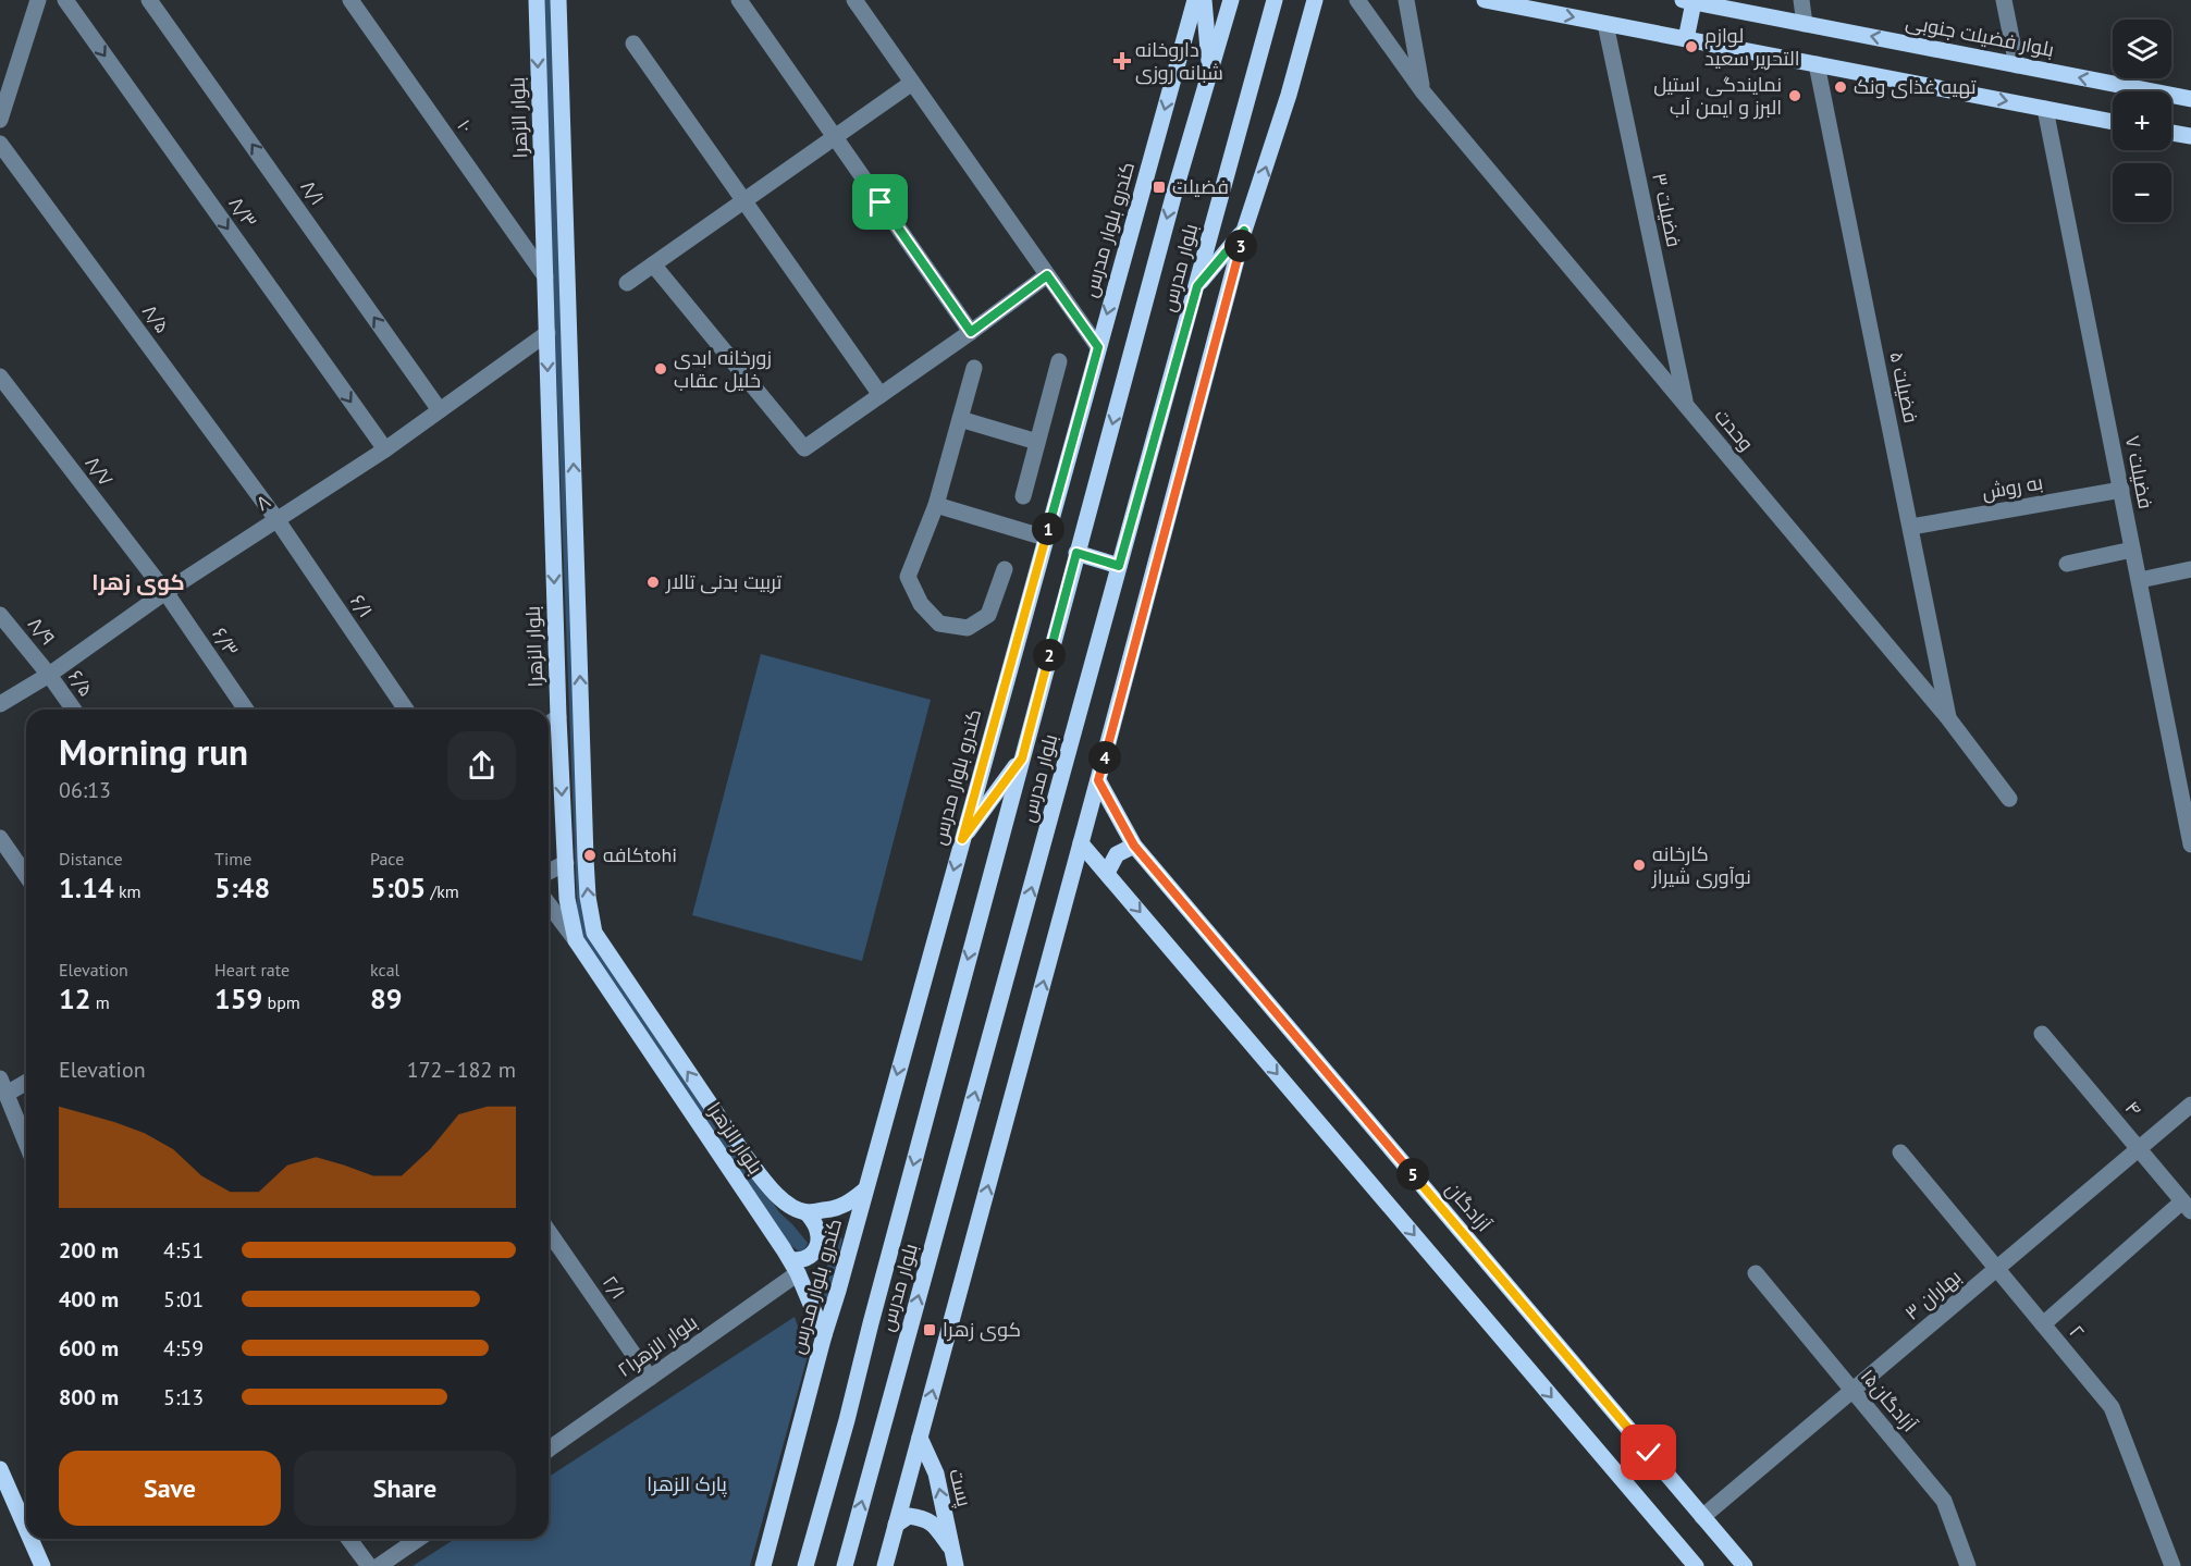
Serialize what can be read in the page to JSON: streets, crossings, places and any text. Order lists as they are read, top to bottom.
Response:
{
  "streets": {
    "main road": [
      "بلوار فضیلت جنوبی",
      "بلوار الزهرا",
      "کندرو بلوار مدرس",
      "بلوار مدرس",
      "آزادگان",
      "پست"
    ],
    "street": [
      "۱۰",
      "۸/۱",
      "فضیلت ۳",
      "۸/۳",
      "۸/۵",
      "فضیلت ۵",
      "وحدت",
      "۸/۷",
      "فضیلت ۷",
      "به روش",
      "۸",
      "۶/۱",
      "۸/۹",
      "۶/۳",
      "۶/۵",
      "۴",
      "۲/۱",
      "بهاران ۳",
      "۲",
      "بلوار الزهرا۲",
      "آزادگان۱۵"
    ]
  },
  "crossings": [
    ["بلوار الزهرا", "۱۰"],
    ["بلوار الزهرا", "کندرو بلوار مدرس"],
    ["بلوار الزهرا", "۸"],
    ["بلوار الزهرا", "بلوار الزهرا۲"],
    ["۸/۱", "۸"],
    ["فضیلت ۳", "وحدت"],
    ["۸/۳", "۸"],
    ["۸/۵", "۸"],
    ["۸/۵", "۶/۱"],
    ["فضیلت ۵", "وحدت"],
    ["فضیلت ۵", "به روش"],
    ["۸/۷", "۸"],
    ["۸/۷", "۶/۳"],
    ["فضیلت ۷", "به روش"],
    ["۸", "۶/۱"],
    ["۸", "۸/۹"],
    ["۸", "۶/۳"],
    ["۸", "۶/۵"],
    ["۸/۹", "۶/۵"],
    ["۴", "بهاران ۳"],
    ["آزادگان", "بهاران ۳"],
    ["۲/۱", "بلوار الزهرا۲"],
    ["بهاران ۳", "۲"],
    ["بهاران ۳", "آزادگان۱۵"]
  ],
  "one_way": ["۸/۱", "۸/۳", "پست"],
  "districts": ["کوی زهرا"],
  "parks": ["پارک الزهرا"],
  "places": {
    "other": [
      "لوازم التحریر سعید",
      "تهیه غذای ونک",
      "نمایندگی استيل البرز و ایمن آب",
      "زورخانه ابدی خلیل عقاب",
      "تربیت بدنی تالار",
      "کافهtohi",
      "کارخانه نوآوری شیراز"
    ],
    "health": ["داروخانه شبانه روزی"],
    "transit": ["فضیلت", "کوی زهرا"]
  },
  "page": {
    "map_buttons": ["+", "−"],
    "pins": [
      "3",
      "1",
      "2",
      "4",
      "5"
    ],
    "heading": ["Morning run", "06:13"],
    "stats": [
      ["Distance", "1.14 km"],
      ["Time", "5:48"],
      ["Pace", "5:05 /km"],
      ["Elevation", "12 m"],
      ["Heart rate", "159 bpm"],
      ["kcal", "89"]
    ],
    "chart": ["Elevation", "172–182 m"],
    "list": [
      {
        "name": "200 m",
        "note": "4:51"
      },
      {
        "name": "400 m",
        "note": "5:01"
      },
      {
        "name": "600 m",
        "note": "4:59"
      },
      {
        "name": "800 m",
        "note": "5:13"
      }
    ],
    "buttons": ["Save", "Share"]
  }
}
